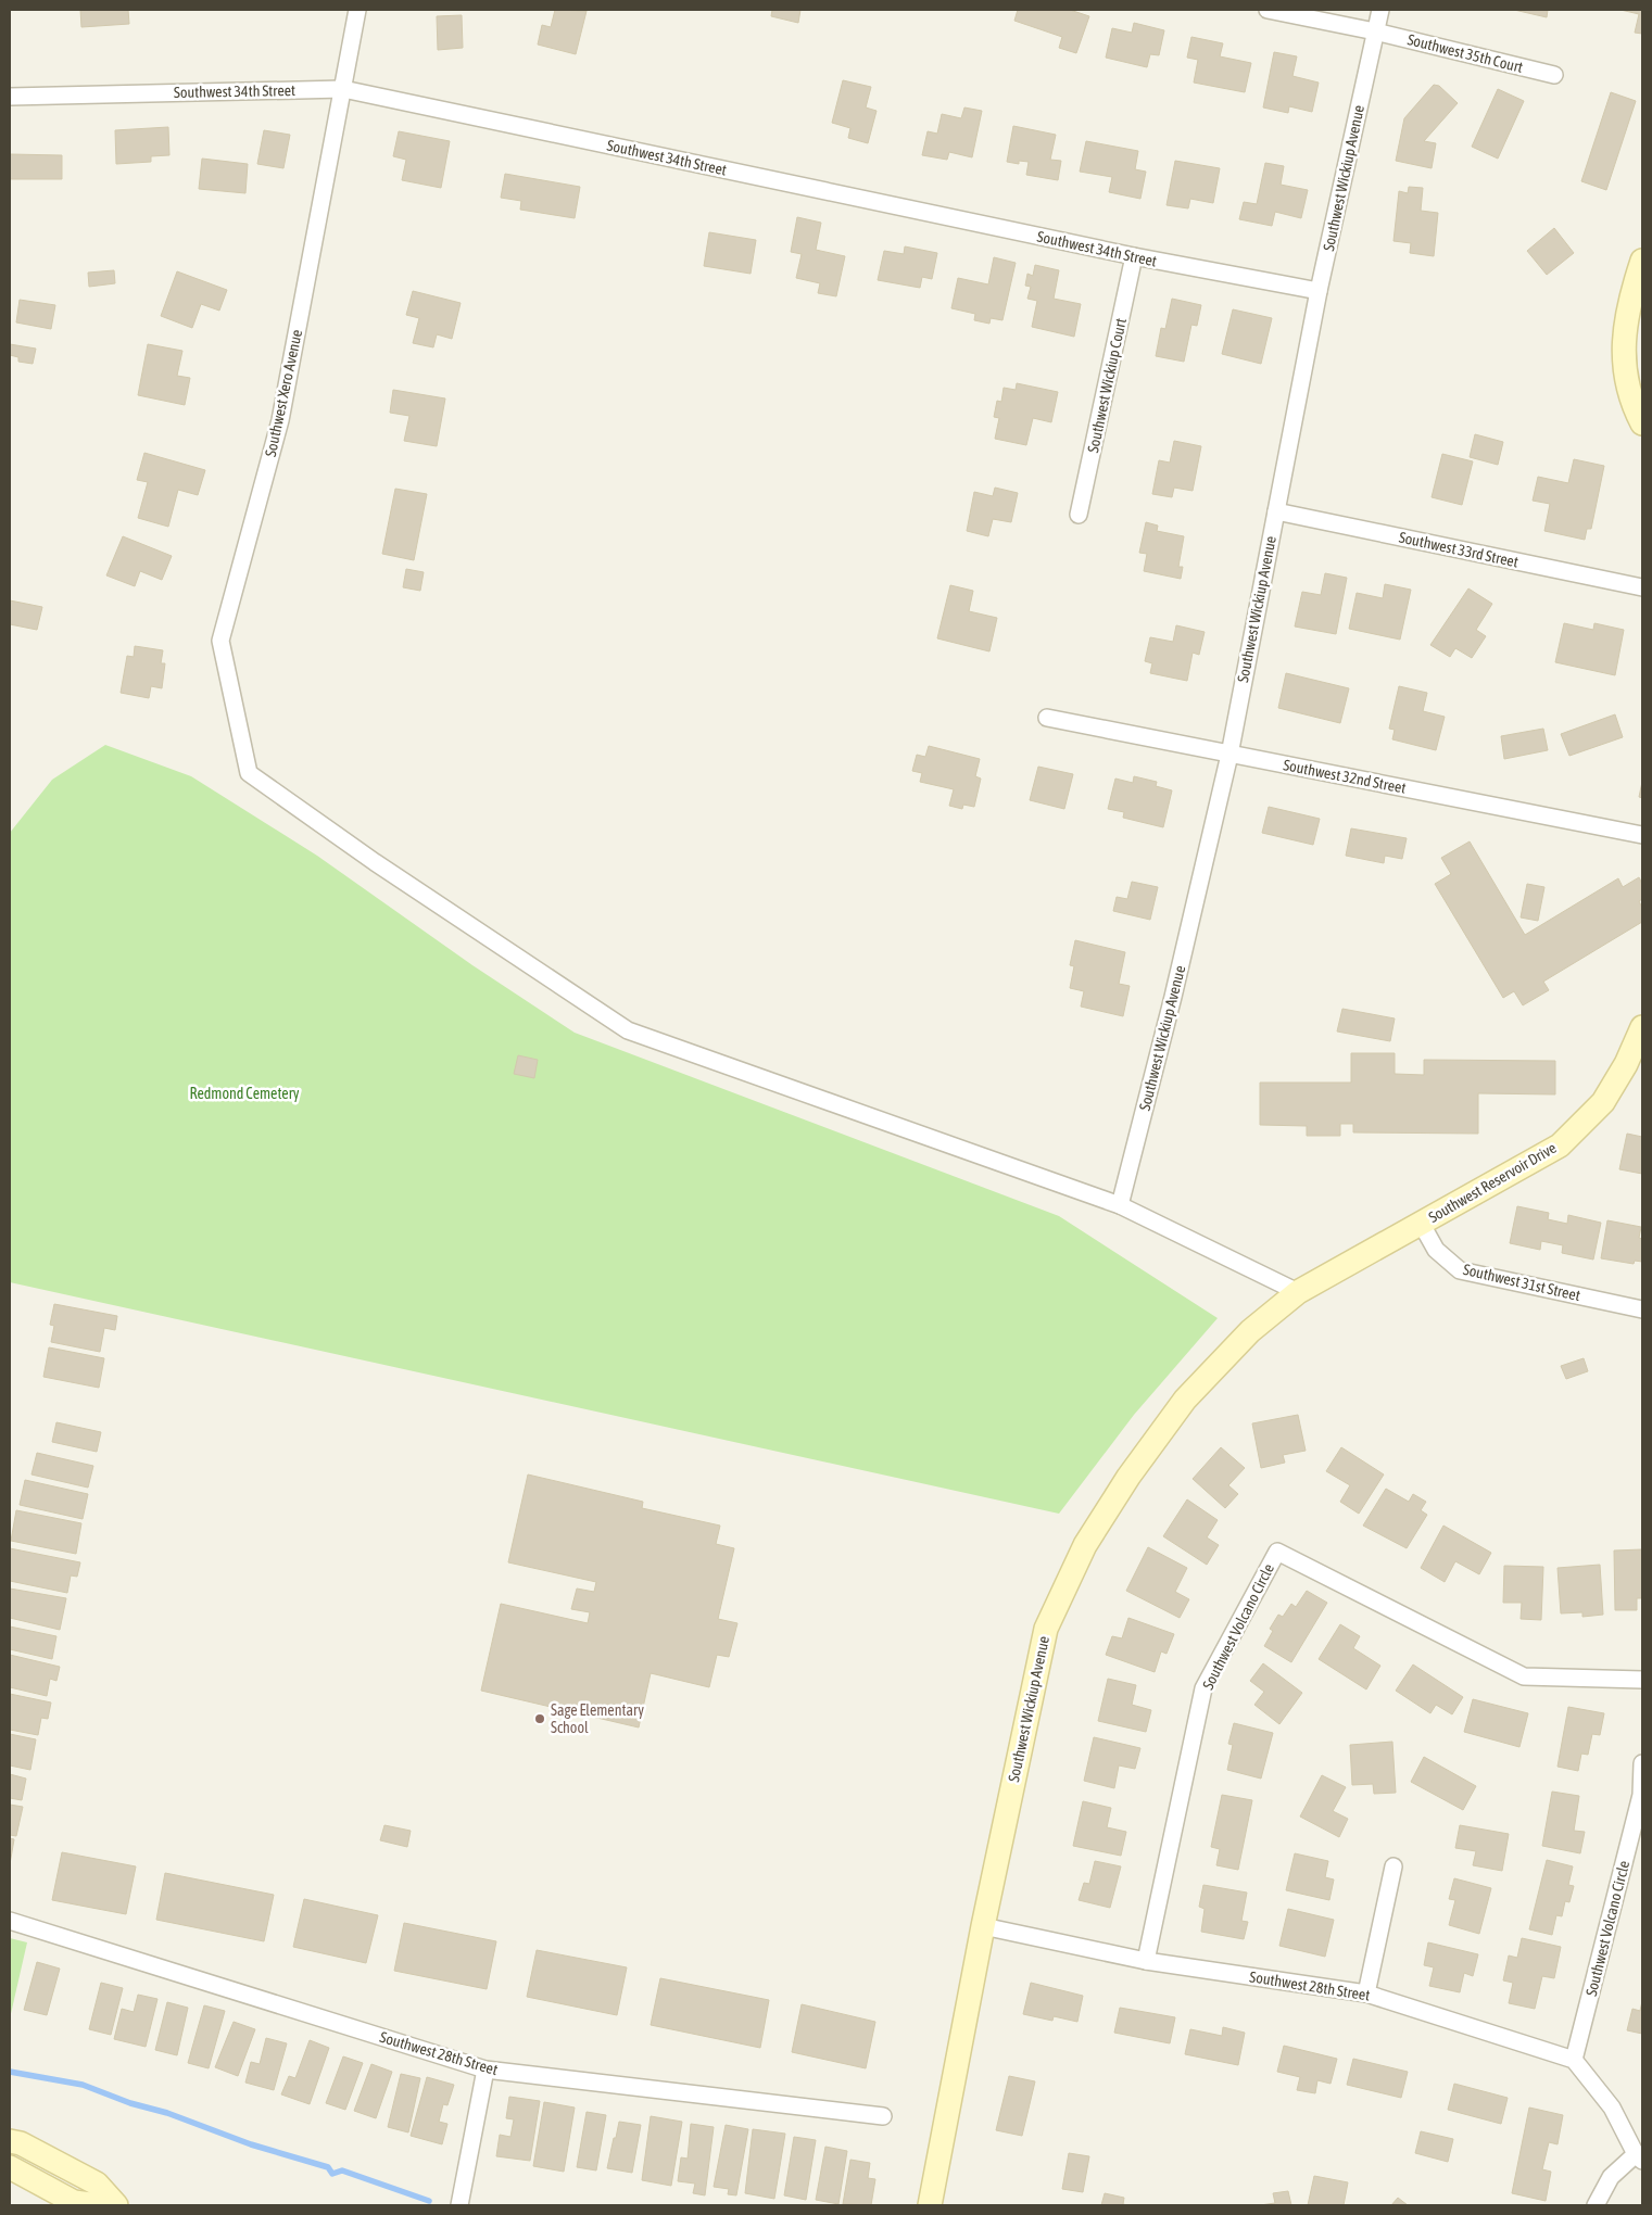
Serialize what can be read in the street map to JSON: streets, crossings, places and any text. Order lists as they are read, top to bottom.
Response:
{
  "streets": {
    "street": [
      "Southwest 35th Court",
      "Southwest 34th Street",
      "Southwest Wickiup Avenue",
      "Southwest Wickiup Court",
      "Southwest Xero Avenue",
      "Southwest 33rd Street",
      "Southwest 32nd Street",
      "Southwest Reservoir Drive",
      "Southwest 31st Street",
      "Southwest Volcano Circle",
      "Southwest 28th Street"
    ]
  },
  "crossings": [
    ["Southwest 35th Court", "Southwest Wickiup Avenue"],
    ["Southwest 34th Street", "Southwest Wickiup Avenue"],
    ["Southwest 34th Street", "Southwest Wickiup Court"],
    ["Southwest 34th Street", "Southwest Xero Avenue"],
    ["Southwest Wickiup Avenue", "Southwest Xero Avenue"],
    ["Southwest Wickiup Avenue", "Southwest 33rd Street"],
    ["Southwest Wickiup Avenue", "Southwest 32nd Street"],
    ["Southwest Wickiup Avenue", "Southwest Reservoir Drive"],
    ["Southwest Wickiup Avenue", "Southwest 28th Street"],
    ["Southwest Reservoir Drive", "Southwest 31st Street"],
    ["Southwest Volcano Circle", "Southwest 28th Street"]
  ],
  "parks": ["Redmond Cemetery"],
  "places": ["Sage Elementary School"]
}
